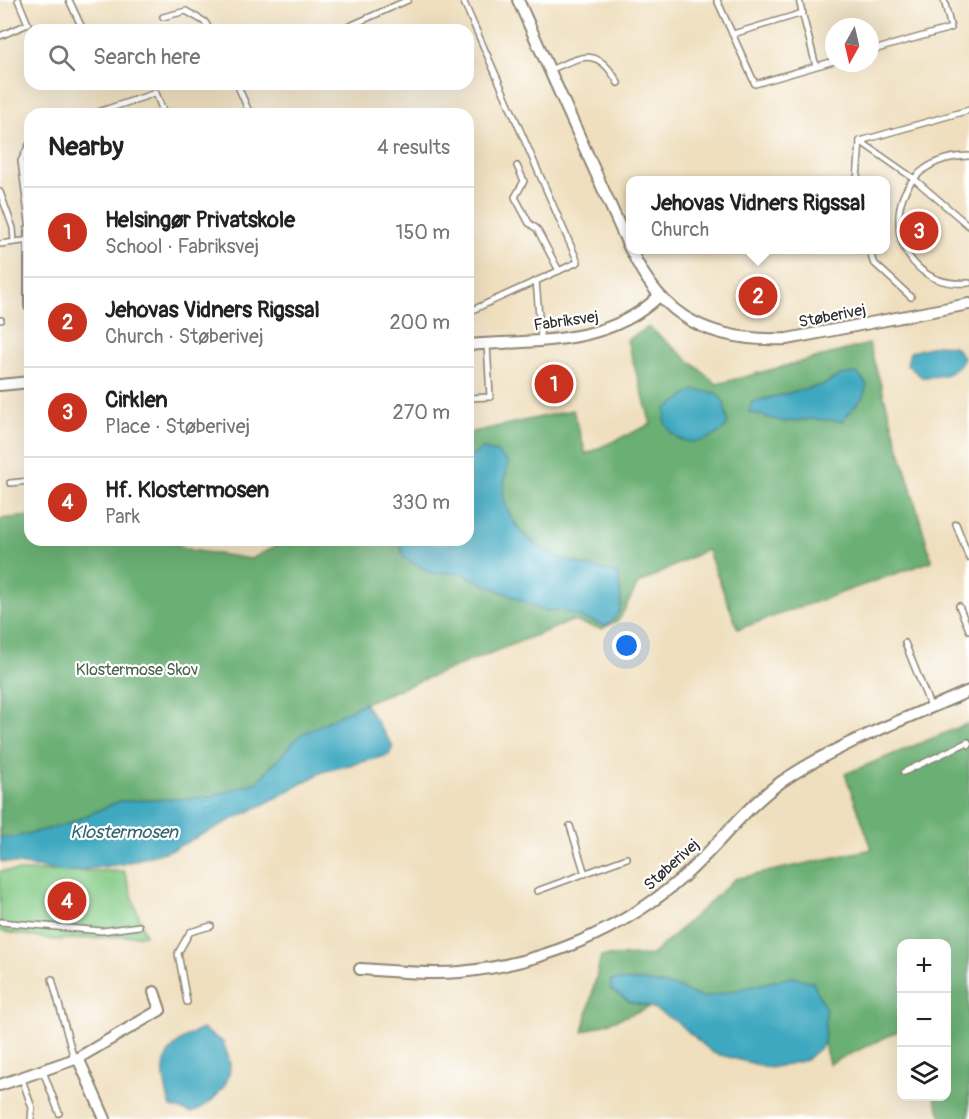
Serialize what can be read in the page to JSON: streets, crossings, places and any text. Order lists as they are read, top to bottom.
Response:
{
  "streets": {
    "street": ["Støberivej", "Fabriksvej"]
  },
  "crossings": [
    ["Støberivej", "Fabriksvej"]
  ],
  "water": ["Klostermosen"],
  "parks": ["Klostermose Skov"],
  "north": "bottom",
  "page": {
    "search": "Search here",
    "heading": ["Nearby", "4 results"],
    "popup": ["Jehovas Vidners Rigssal", "Church"],
    "list": [
      {
        "mark": "1",
        "name": "Helsingør Privatskole",
        "note": "School · Fabriksvej",
        "value": "150 m"
      },
      {
        "mark": "2",
        "name": "Jehovas Vidners Rigssal",
        "note": "Church · Støberivej",
        "value": "200 m"
      },
      {
        "mark": "3",
        "name": "Cirklen",
        "note": "Place · Støberivej",
        "value": "270 m"
      },
      {
        "mark": "4",
        "name": "Hf. Klostermosen",
        "note": "Park",
        "value": "330 m"
      }
    ],
    "pins": [
      "3",
      "2",
      "1",
      "4"
    ],
    "map_buttons": ["+", "−"]
  }
}
